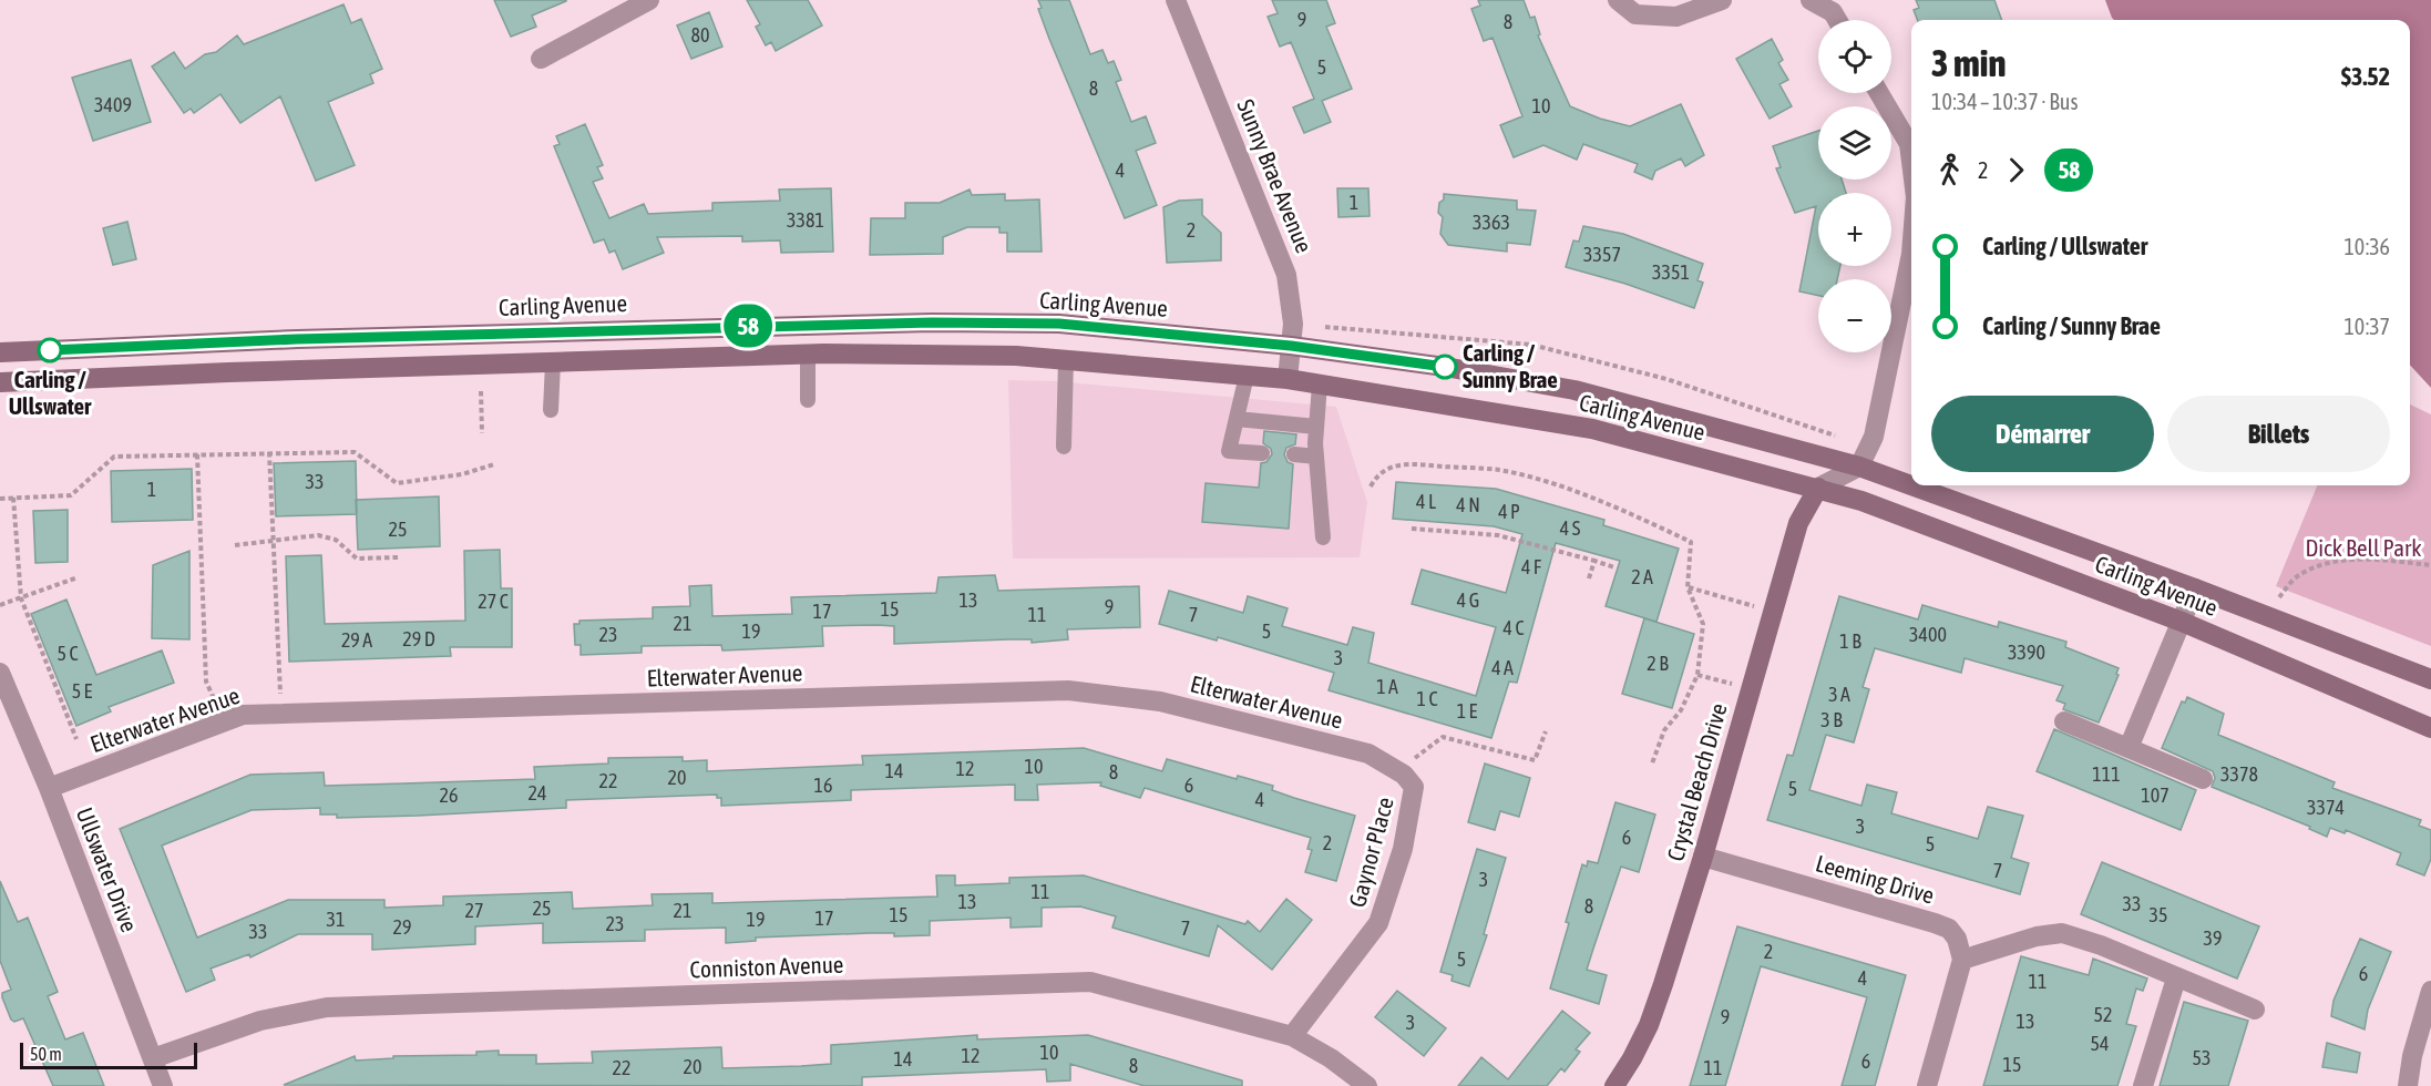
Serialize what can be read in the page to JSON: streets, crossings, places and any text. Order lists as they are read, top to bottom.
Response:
{
  "streets": {
    "main road": ["Carling Avenue", "Crystal Beach Drive"],
    "street": [
      "Sunny Brae Avenue",
      "Elterwater Avenue",
      "Gaynor Place",
      "Ullswater Drive",
      "Leeming Drive",
      "Conniston Avenue"
    ]
  },
  "crossings": [
    ["Sunny Brae Avenue", "Carling Avenue"],
    ["Carling Avenue", "Crystal Beach Drive"],
    ["Elterwater Avenue", "Gaynor Place"],
    ["Elterwater Avenue", "Ullswater Drive"],
    ["Crystal Beach Drive", "Leeming Drive"],
    ["Gaynor Place", "Conniston Avenue"],
    ["Ullswater Drive", "Conniston Avenue"]
  ],
  "parks": ["Dick Bell Park"],
  "places": ["Carling / Ullswater", "Carling / Sunny Brae"],
  "lines": ["bus line 58"],
  "house_numbers": [
    "9",
    "8",
    "80",
    "5",
    "8",
    "3409",
    "10",
    "4",
    "1",
    "3381",
    "3363",
    "2",
    "3357",
    "3351",
    "33",
    "1",
    "4 L",
    "4 N",
    "4 P",
    "4 S",
    "25",
    "4 F",
    "2 A",
    "13",
    "4 G",
    "27 C",
    "9",
    "15",
    "17",
    "11",
    "7",
    "21",
    "4 C",
    "19",
    "5",
    "23",
    "3400",
    "29 D",
    "29 A",
    "1 B",
    "3390",
    "5 C",
    "3",
    "2 B",
    "4 A",
    "1 A",
    "5 E",
    "3 A",
    "1 C",
    "1 E",
    "3 B",
    "10",
    "12",
    "14",
    "8",
    "111",
    "3378",
    "20",
    "22",
    "16",
    "6",
    "5",
    "24",
    "26",
    "107",
    "4",
    "3374",
    "3",
    "6",
    "2",
    "5",
    "7",
    "3",
    "11",
    "13",
    "33",
    "8",
    "25",
    "27",
    "21",
    "15",
    "35",
    "17",
    "31",
    "19",
    "23",
    "29",
    "7",
    "33",
    "39",
    "2",
    "5",
    "6",
    "4",
    "11",
    "52",
    "9",
    "13",
    "3",
    "54",
    "10",
    "12",
    "53",
    "14",
    "6",
    "15",
    "8",
    "20",
    "22",
    "11"
  ],
  "scale_bar": "50 m",
  "page": {
    "on_map": "58",
    "map_buttons": ["+", "−"],
    "heading": ["3 min", "10:34 – 10:37 · Bus", "$3.52"],
    "legs": ["2", "58"],
    "list": [
      {
        "name": "Carling / Ullswater",
        "value": "10:36"
      },
      {
        "name": "Carling / Sunny Brae",
        "value": "10:37"
      }
    ],
    "buttons": ["Démarrer", "Billets"],
    "scale": "50 m"
  }
}
